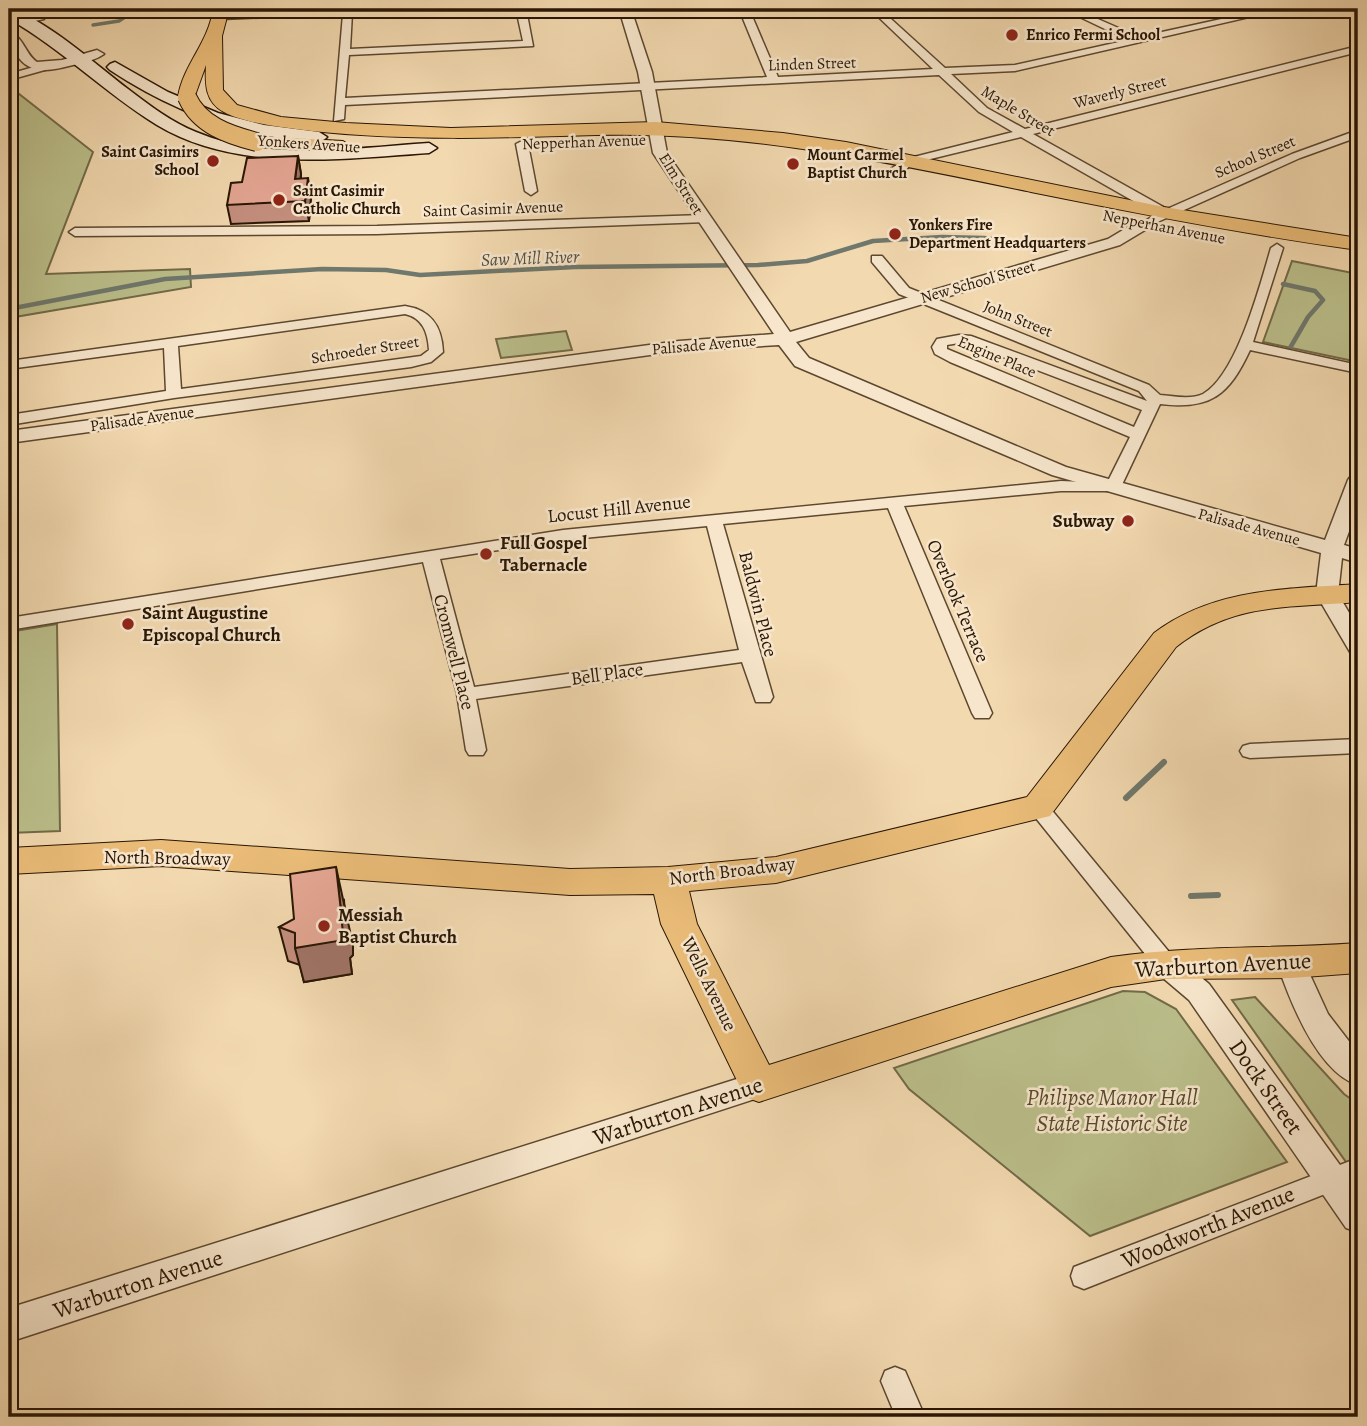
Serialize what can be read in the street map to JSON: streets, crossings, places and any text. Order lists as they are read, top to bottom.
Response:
{
  "streets": {
    "main road": [
      "Nepperhan Avenue",
      "Yonkers Avenue",
      "North Broadway",
      "Warburton Avenue",
      "Wells Avenue"
    ],
    "street": [
      "Linden Street",
      "Waverly Street",
      "Maple Street",
      "School Street",
      "Elm Street",
      "Saint Casimir Avenue",
      "New School Street",
      "John Street",
      "Palisade Avenue",
      "Schroeder Street",
      "Engine Place",
      "Locust Hill Avenue",
      "Overlook Terrace",
      "Baldwin Place",
      "Cromwell Place",
      "Bell Place",
      "Dock Street",
      "Woodworth Avenue"
    ]
  },
  "crossings": [
    ["Linden Street", "Maple Street"],
    ["Linden Street", "Elm Street"],
    ["Waverly Street", "Maple Street"],
    ["Waverly Street", "Nepperhan Avenue"],
    ["Maple Street", "Nepperhan Avenue"],
    ["Maple Street", "School Street"],
    ["Maple Street", "New School Street"],
    ["Nepperhan Avenue", "Yonkers Avenue"],
    ["Nepperhan Avenue", "School Street"],
    ["Nepperhan Avenue", "Elm Street"],
    ["Nepperhan Avenue", "New School Street"],
    ["School Street", "New School Street"],
    ["Elm Street", "Saint Casimir Avenue"],
    ["Elm Street", "New School Street"],
    ["Elm Street", "Palisade Avenue"],
    ["New School Street", "John Street"],
    ["New School Street", "Palisade Avenue"],
    ["John Street", "Engine Place"],
    ["Palisade Avenue", "Locust Hill Avenue"],
    ["Locust Hill Avenue", "Overlook Terrace"],
    ["Locust Hill Avenue", "Baldwin Place"],
    ["Locust Hill Avenue", "Cromwell Place"],
    ["Baldwin Place", "Bell Place"],
    ["Cromwell Place", "Bell Place"],
    ["North Broadway", "Wells Avenue"],
    ["Warburton Avenue", "Wells Avenue"],
    ["Warburton Avenue", "Dock Street"],
    ["Dock Street", "Woodworth Avenue"]
  ],
  "water": ["Saw Mill River"],
  "parks": ["Philipse Manor Hall State Historic Site"],
  "places": [
    "Enrico Fermi School",
    "Saint Casimirs School",
    "Mount Carmel Baptist Church",
    "Saint Casimir Catholic Church",
    "Yonkers Fire Department Headquarters",
    "Subway",
    "Full Gospel Tabernacle",
    "Saint Augustine Episcopal Church",
    "Messiah Baptist Church"
  ]
}
